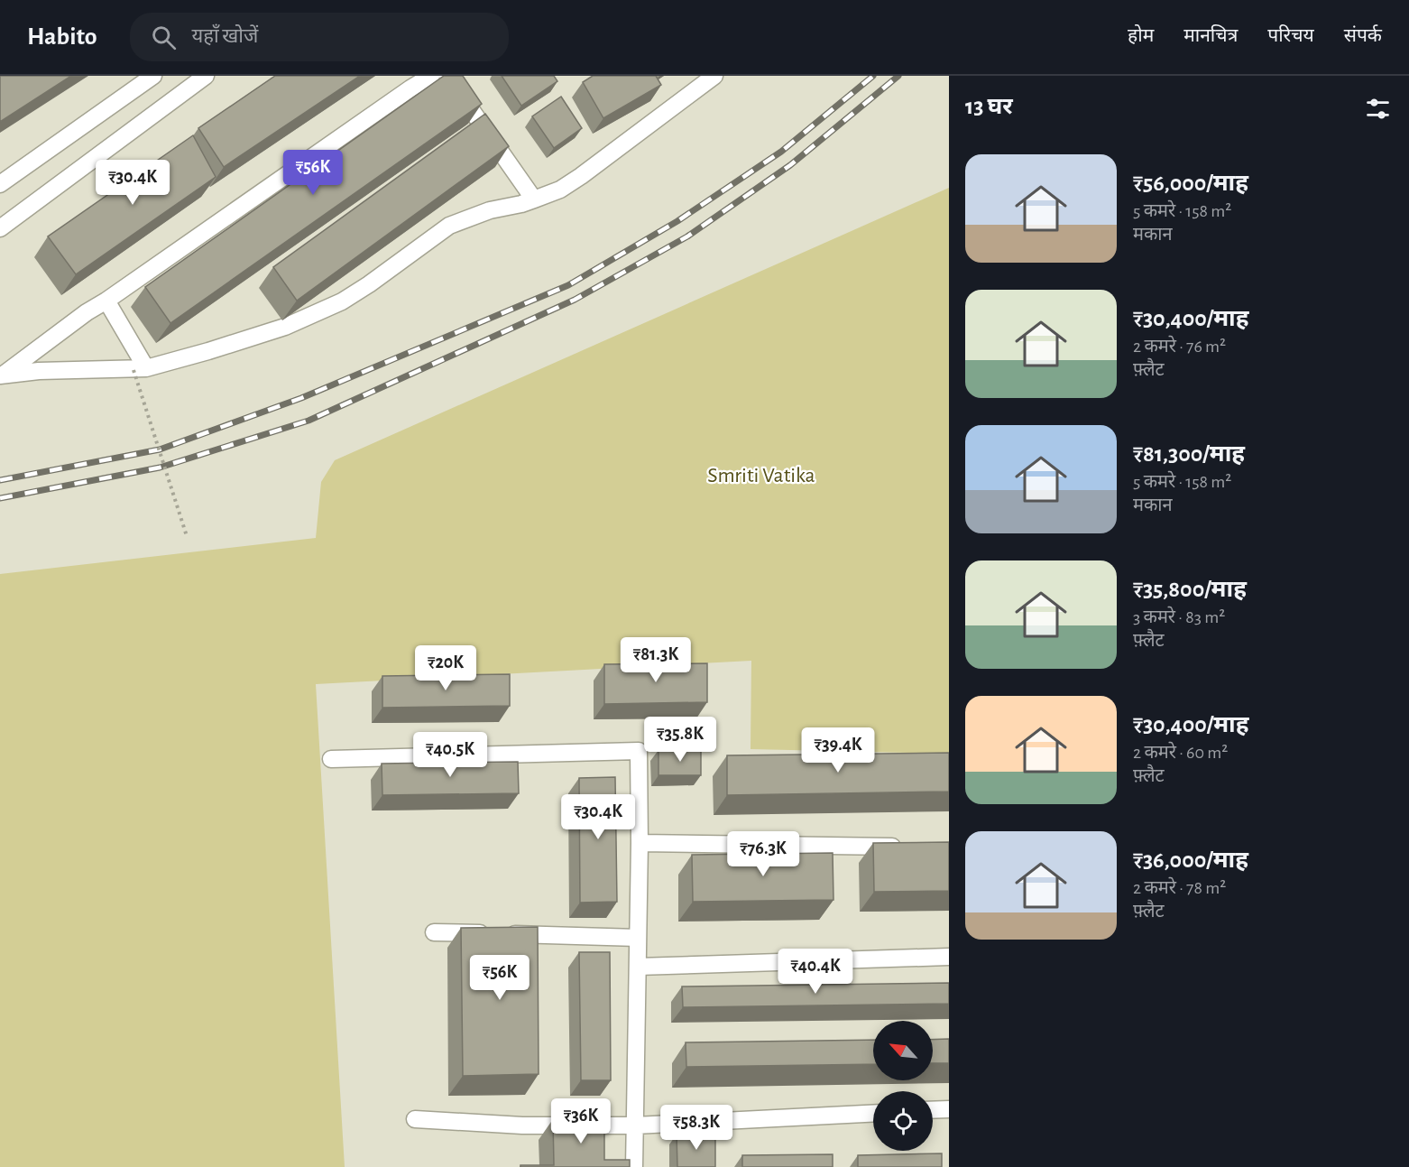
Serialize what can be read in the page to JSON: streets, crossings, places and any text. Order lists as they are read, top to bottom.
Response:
{
  "parks": ["Smriti Vatika"],
  "north": "top left",
  "page": {
    "header": "Habito",
    "search": "यहाँ खोजें",
    "nav": [
      "होम",
      "मानचित्र",
      "परिचय",
      "संपर्क"
    ],
    "heading": "13 घर",
    "list": [
      {
        "name": "₹56,000/माह",
        "note": "5 कमरे · 158 m² · मकान"
      },
      {
        "name": "₹30,400/माह",
        "note": "2 कमरे · 76 m² · फ़्लैट"
      },
      {
        "name": "₹81,300/माह",
        "note": "5 कमरे · 158 m² · मकान"
      },
      {
        "name": "₹35,800/माह",
        "note": "3 कमरे · 83 m² · फ़्लैट"
      },
      {
        "name": "₹30,400/माह",
        "note": "2 कमरे · 60 m² · फ़्लैट"
      },
      {
        "name": "₹36,000/माह",
        "note": "2 कमरे · 78 m² · फ़्लैट"
      }
    ],
    "price": [
      "₹56K",
      "₹30.4K",
      "₹81.3K",
      "₹20K",
      "₹35.8K",
      "₹39.4K",
      "₹40.5K",
      "₹30.4K",
      "₹76.3K",
      "₹40.4K",
      "₹56K",
      "₹36K",
      "₹58.3K"
    ]
  }
}
